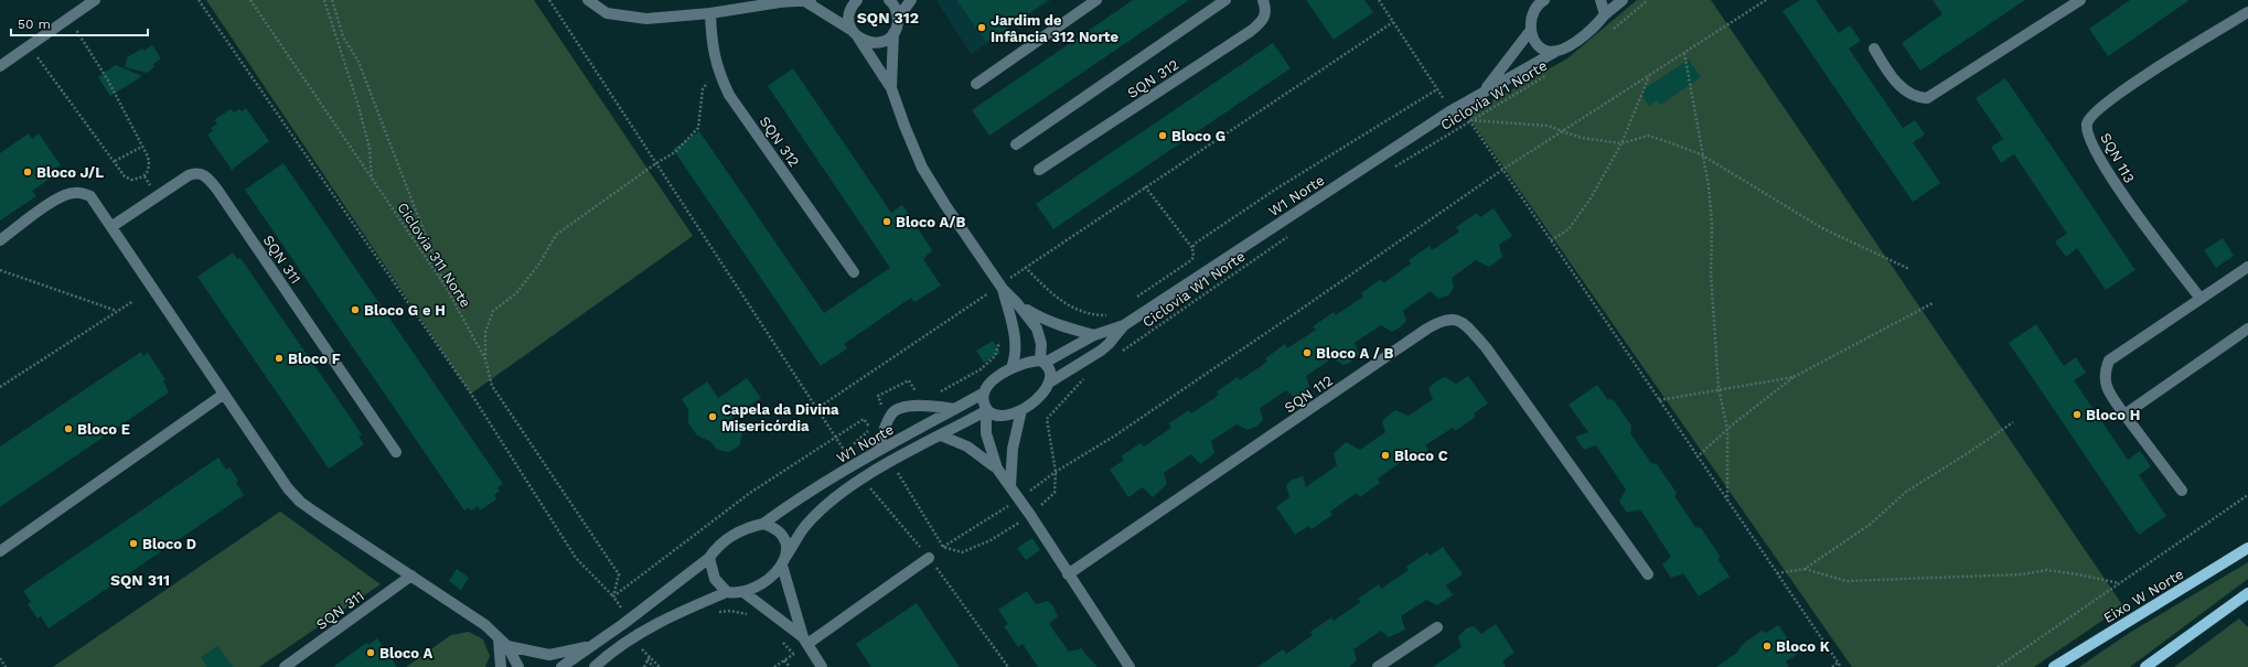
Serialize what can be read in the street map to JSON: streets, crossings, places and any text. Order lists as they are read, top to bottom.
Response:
{
  "streets": {
    "main road": ["Eixo W Norte"],
    "street": [
      "SQN 312",
      "SQN 113",
      "W1 Norte",
      "SQN 311",
      "SQN 112"
    ],
    "path": ["Ciclovia W1 Norte", "Ciclovia 311 Norte"]
  },
  "districts": ["SQN 312", "SQN 311"],
  "places": [
    "Jardim de Infância 312 Norte",
    "Bloco G",
    "Bloco J/L",
    "Bloco A/B",
    "Bloco G e H",
    "Bloco A / B",
    "Bloco F",
    "Bloco H",
    "Capela da Divina Misericórdia",
    "Bloco E",
    "Bloco C",
    "Bloco D",
    "Bloco K",
    "Bloco A"
  ],
  "scale_bar": "50 m"
}
